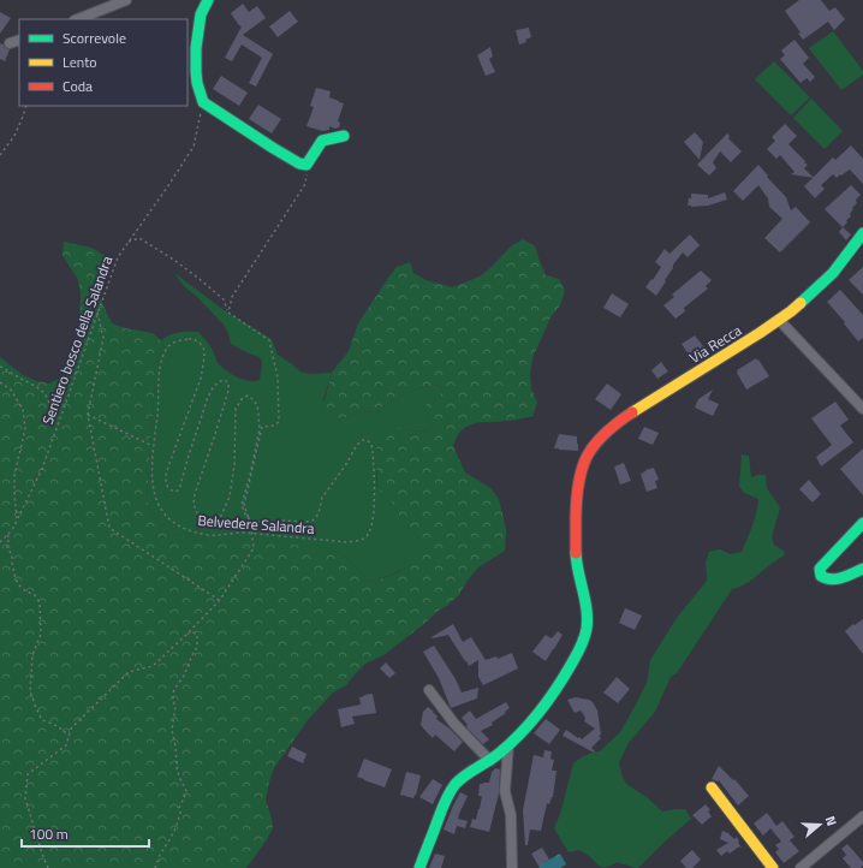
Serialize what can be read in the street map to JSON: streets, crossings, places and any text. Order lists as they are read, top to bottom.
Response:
{
  "streets": {
    "street": ["Via Recca"],
    "path": ["Sentiero bosco della Salandra", "Belvedere Salandra"]
  },
  "legend": ["Scorrevole", "Lento", "Coda"],
  "scale_bar": "100 m",
  "north": "right"
}
